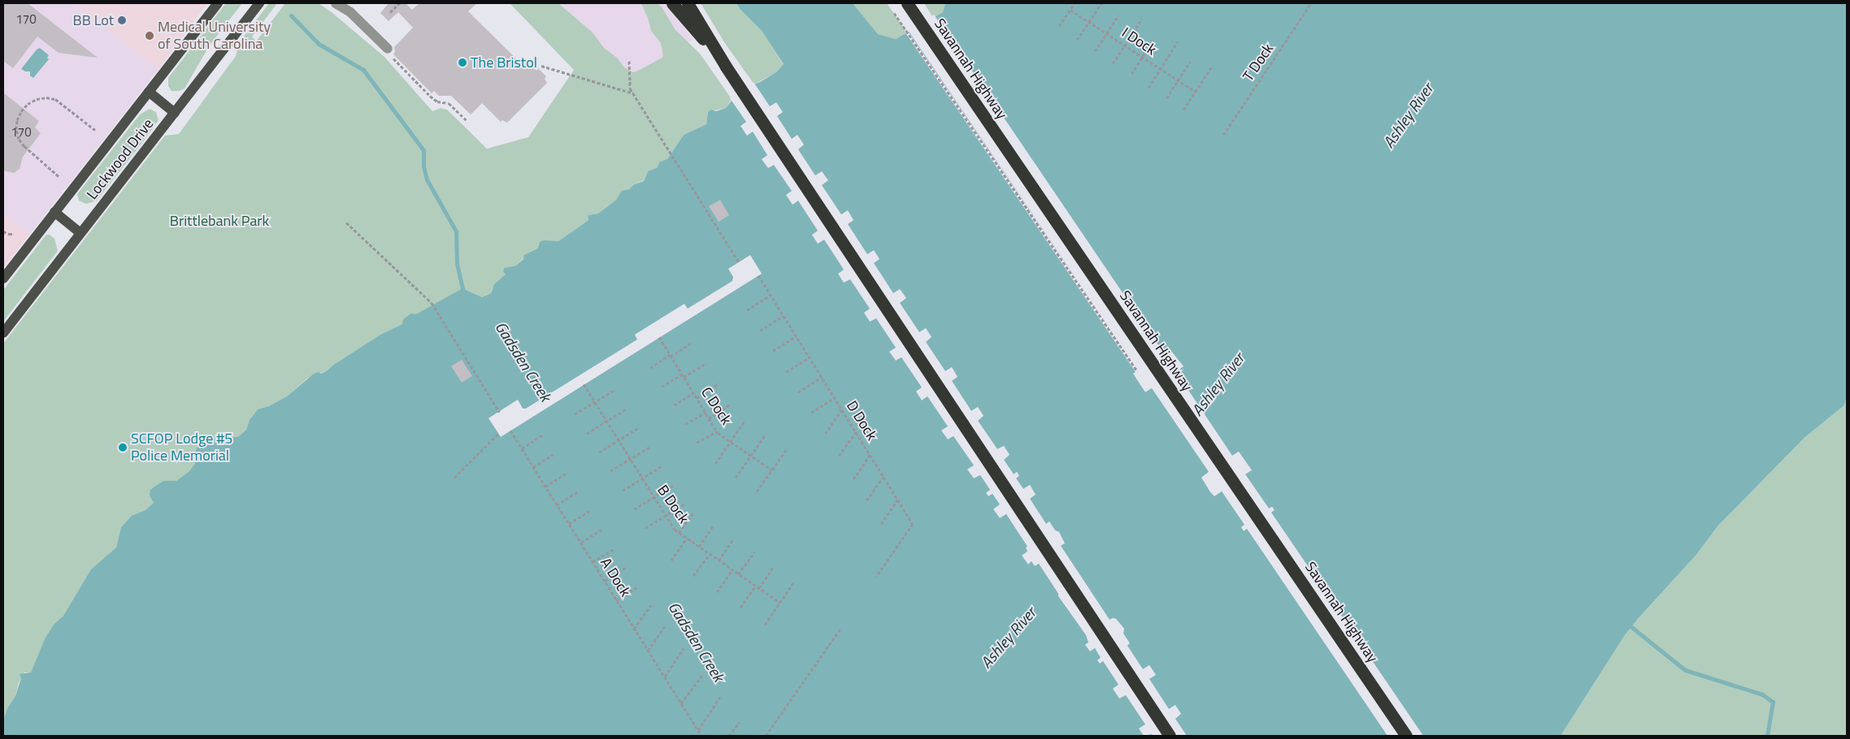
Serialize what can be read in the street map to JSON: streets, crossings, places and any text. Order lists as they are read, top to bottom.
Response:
{
  "streets": {
    "highway": ["Savannah Highway"],
    "main road": ["Lockwood Drive"],
    "path": [
      "I Dock",
      "T Dock",
      "C Dock",
      "D Dock",
      "B Dock",
      "A Dock"
    ]
  },
  "water": ["Ashley River", "Gadsden Creek"],
  "parks": ["Brittlebank Park"],
  "places": [
    "BB Lot",
    "Medical University of South Carolina",
    "The Bristol",
    "SCFOP Lodge #5 Police Memorial"
  ],
  "house_numbers": ["170", "170"]
}
